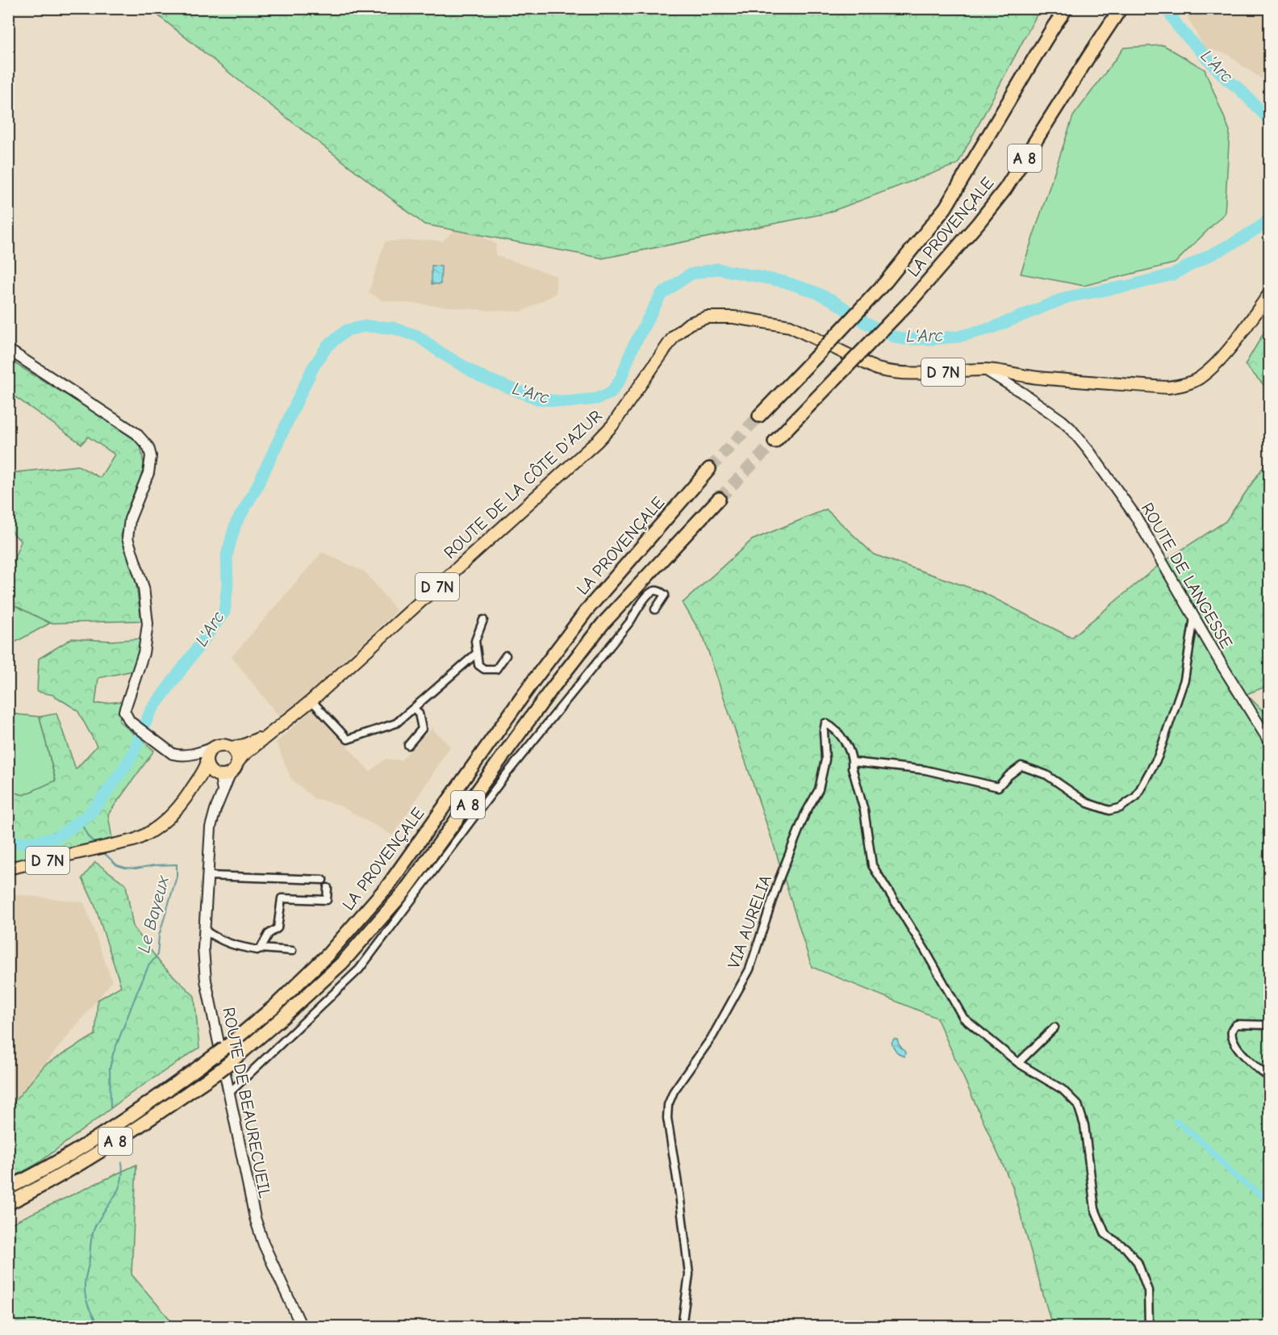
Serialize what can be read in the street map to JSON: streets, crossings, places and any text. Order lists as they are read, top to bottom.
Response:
{
  "streets": {
    "highway": ["A 8", "LA PROVENÇALE"],
    "main road": ["D 7N", "ROUTE DE LA CÔTE D'AZUR"],
    "street": ["ROUTE DE LANGESSE", "VIA AURELIA", "ROUTE DE BEAURECUEIL"]
  },
  "crossings": [
    ["ROUTE DE LA CÔTE D'AZUR", "ROUTE DE LANGESSE"],
    ["ROUTE DE LA CÔTE D'AZUR", "ROUTE DE BEAURECUEIL"]
  ],
  "water": ["L'Arc", "Le Bayeux"]
}
